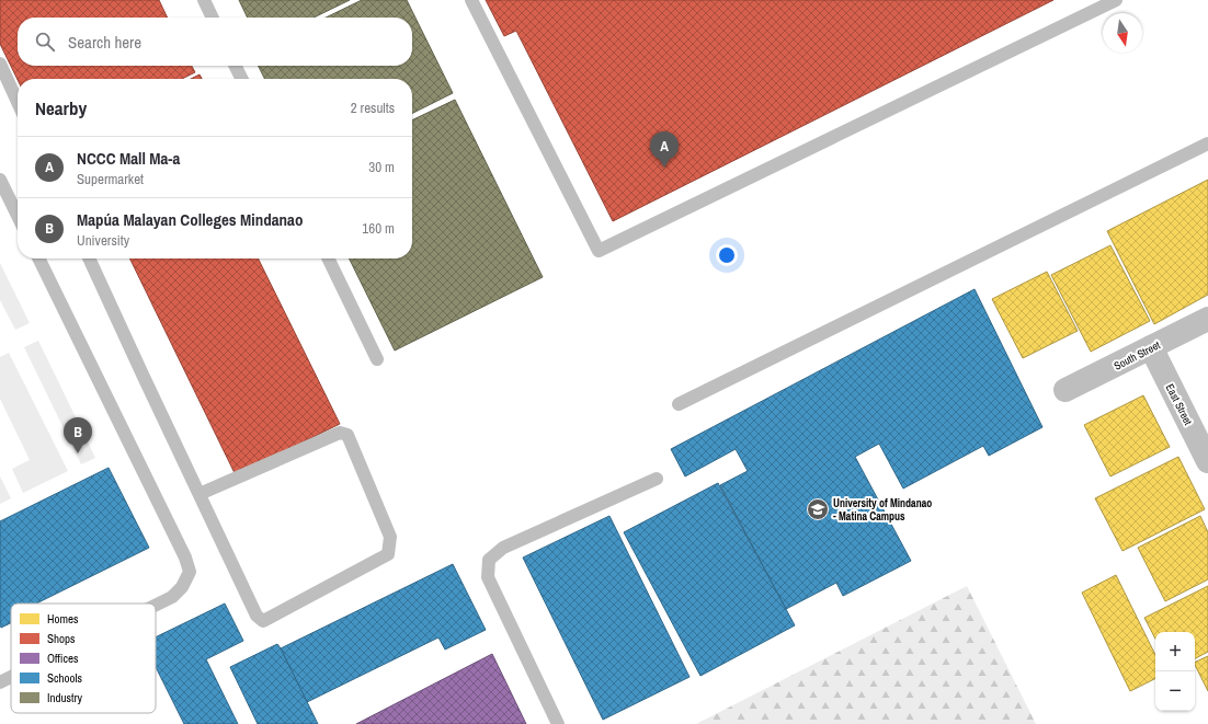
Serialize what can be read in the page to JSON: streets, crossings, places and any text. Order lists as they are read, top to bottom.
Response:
{
  "streets": {
    "street": ["South Street", "East Street"]
  },
  "crossings": [
    ["South Street", "East Street"]
  ],
  "places": {
    "school or university": ["University of Mindanao - Matina Campus"]
  },
  "legend": [
    "Homes",
    "Shops",
    "Offices",
    "Schools",
    "Industry"
  ],
  "north": "bottom",
  "page": {
    "search": "Search here",
    "heading": ["Nearby", "2 results"],
    "pins": ["A", "B"],
    "list": [
      {
        "mark": "A",
        "name": "NCCC Mall Ma-a",
        "note": "Supermarket",
        "value": "30 m"
      },
      {
        "mark": "B",
        "name": "Mapúa Malayan Colleges Mindanao",
        "note": "University",
        "value": "160 m"
      }
    ],
    "map_buttons": ["+", "−"]
  }
}
